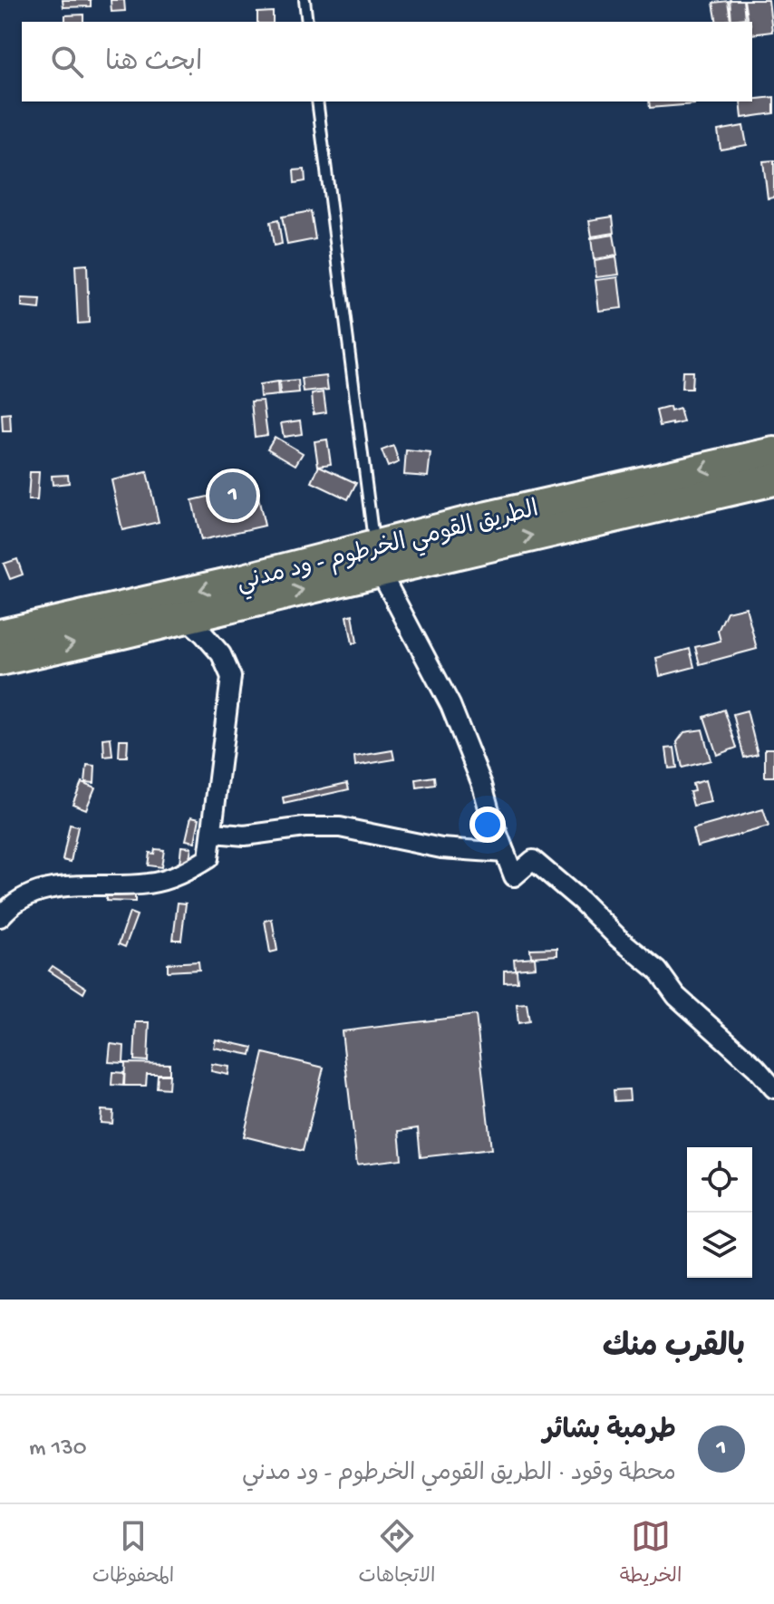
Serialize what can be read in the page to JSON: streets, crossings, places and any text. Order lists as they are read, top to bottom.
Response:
{
  "streets": {
    "highway": ["الطريق القومي الخرطوم - ود مدني"]
  },
  "page": {
    "search": "ابحث هنا",
    "pins": "1",
    "heading": "بالقرب منك",
    "list": [
      {
        "mark": "1",
        "name": "طرمبة بشائر",
        "note": "محطة وقود · الطريق القومي الخرطوم - ود مدني",
        "value": "130 m"
      }
    ],
    "nav": ["الخريطة", "الاتجاهات", "المحفوظات"]
  }
}
